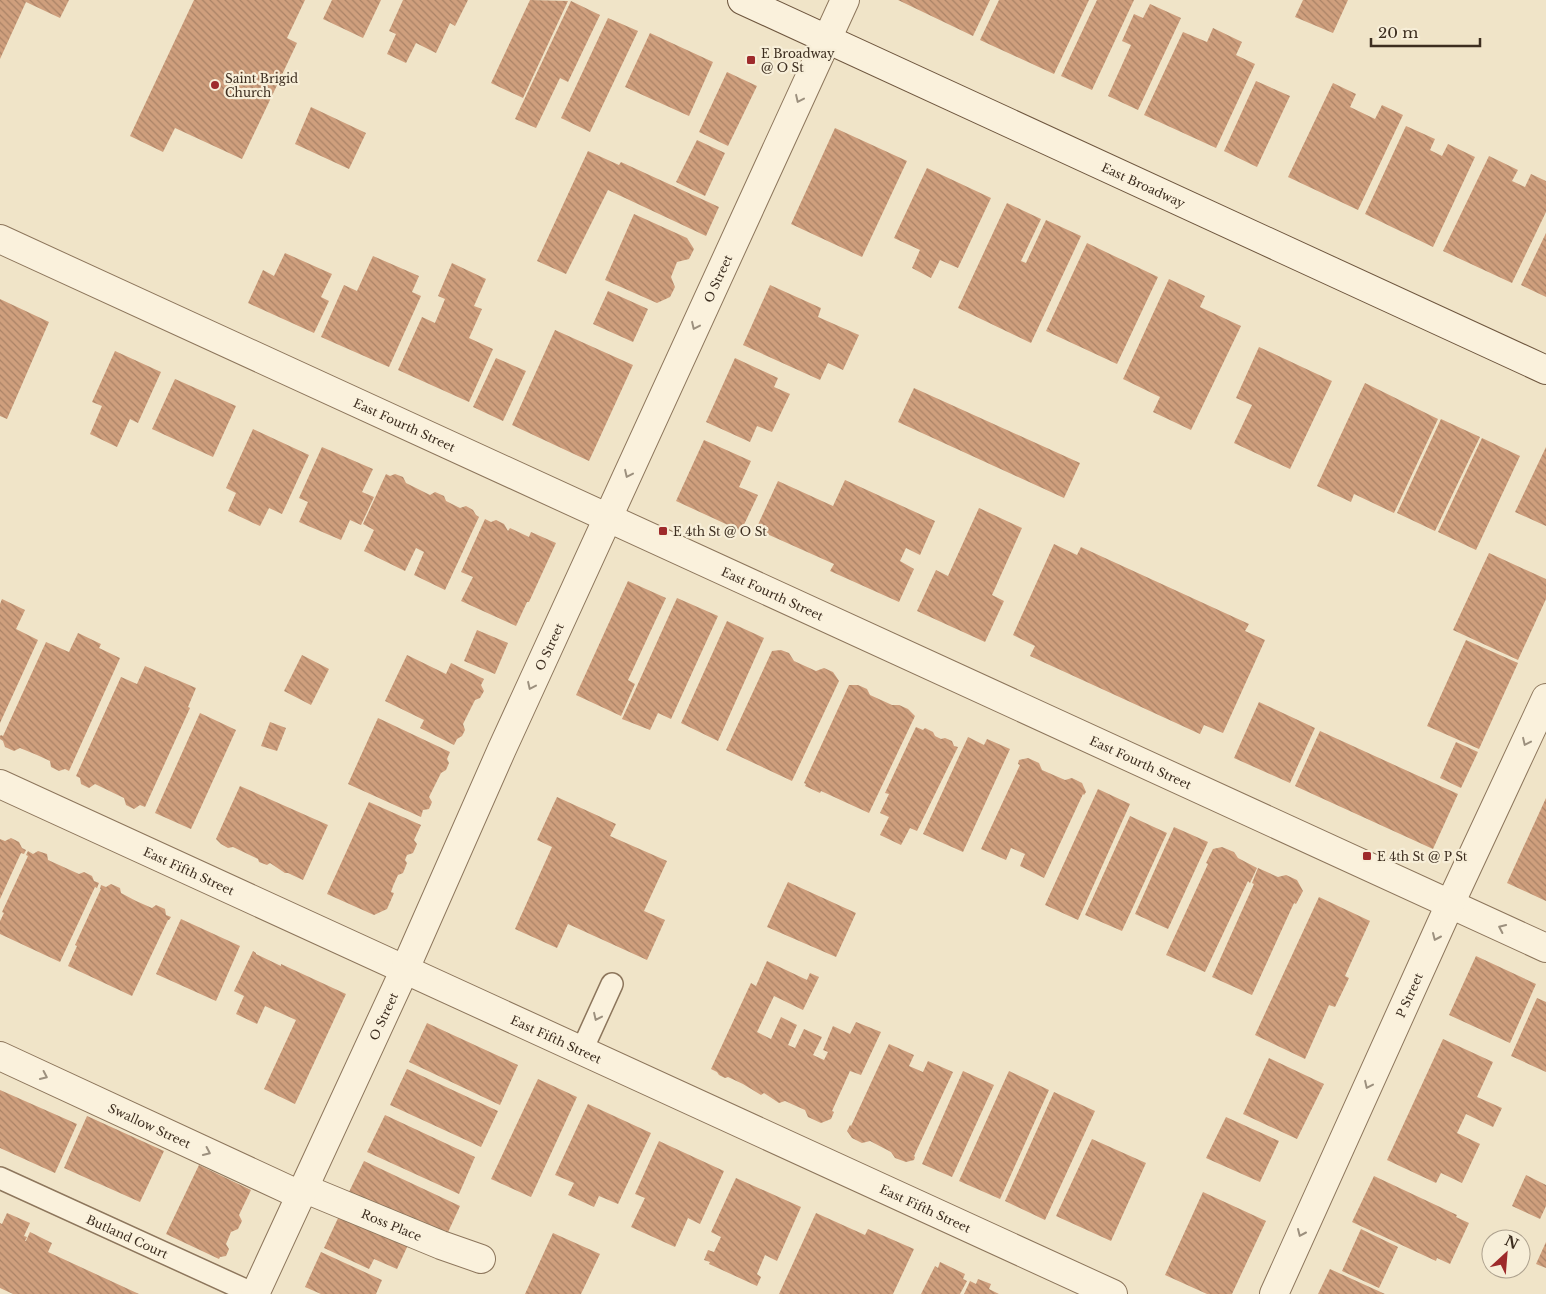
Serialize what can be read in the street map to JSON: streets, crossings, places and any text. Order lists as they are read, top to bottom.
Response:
{
  "streets": {
    "street": [
      "East Broadway",
      "O Street",
      "East Fourth Street",
      "East Fifth Street",
      "P Street",
      "Swallow Street",
      "Ross Place"
    ],
    "lane": ["Butland Court"]
  },
  "crossings": [
    ["East Broadway", "O Street"],
    ["O Street", "East Fourth Street"],
    ["O Street", "East Fifth Street"],
    ["O Street", "Swallow Street"],
    ["O Street", "Ross Place"],
    ["O Street", "Butland Court"],
    ["East Fourth Street", "P Street"],
    ["Swallow Street", "Ross Place"]
  ],
  "one_way": ["O Street", "P Street", "Swallow Street"],
  "places": {
    "transit": ["E Broadway @ O St", "E 4th St @ O St", "E 4th St @ P St"],
    "other": ["Saint Brigid Church"]
  },
  "scale_bar": "20 m",
  "north": "top right"
}
